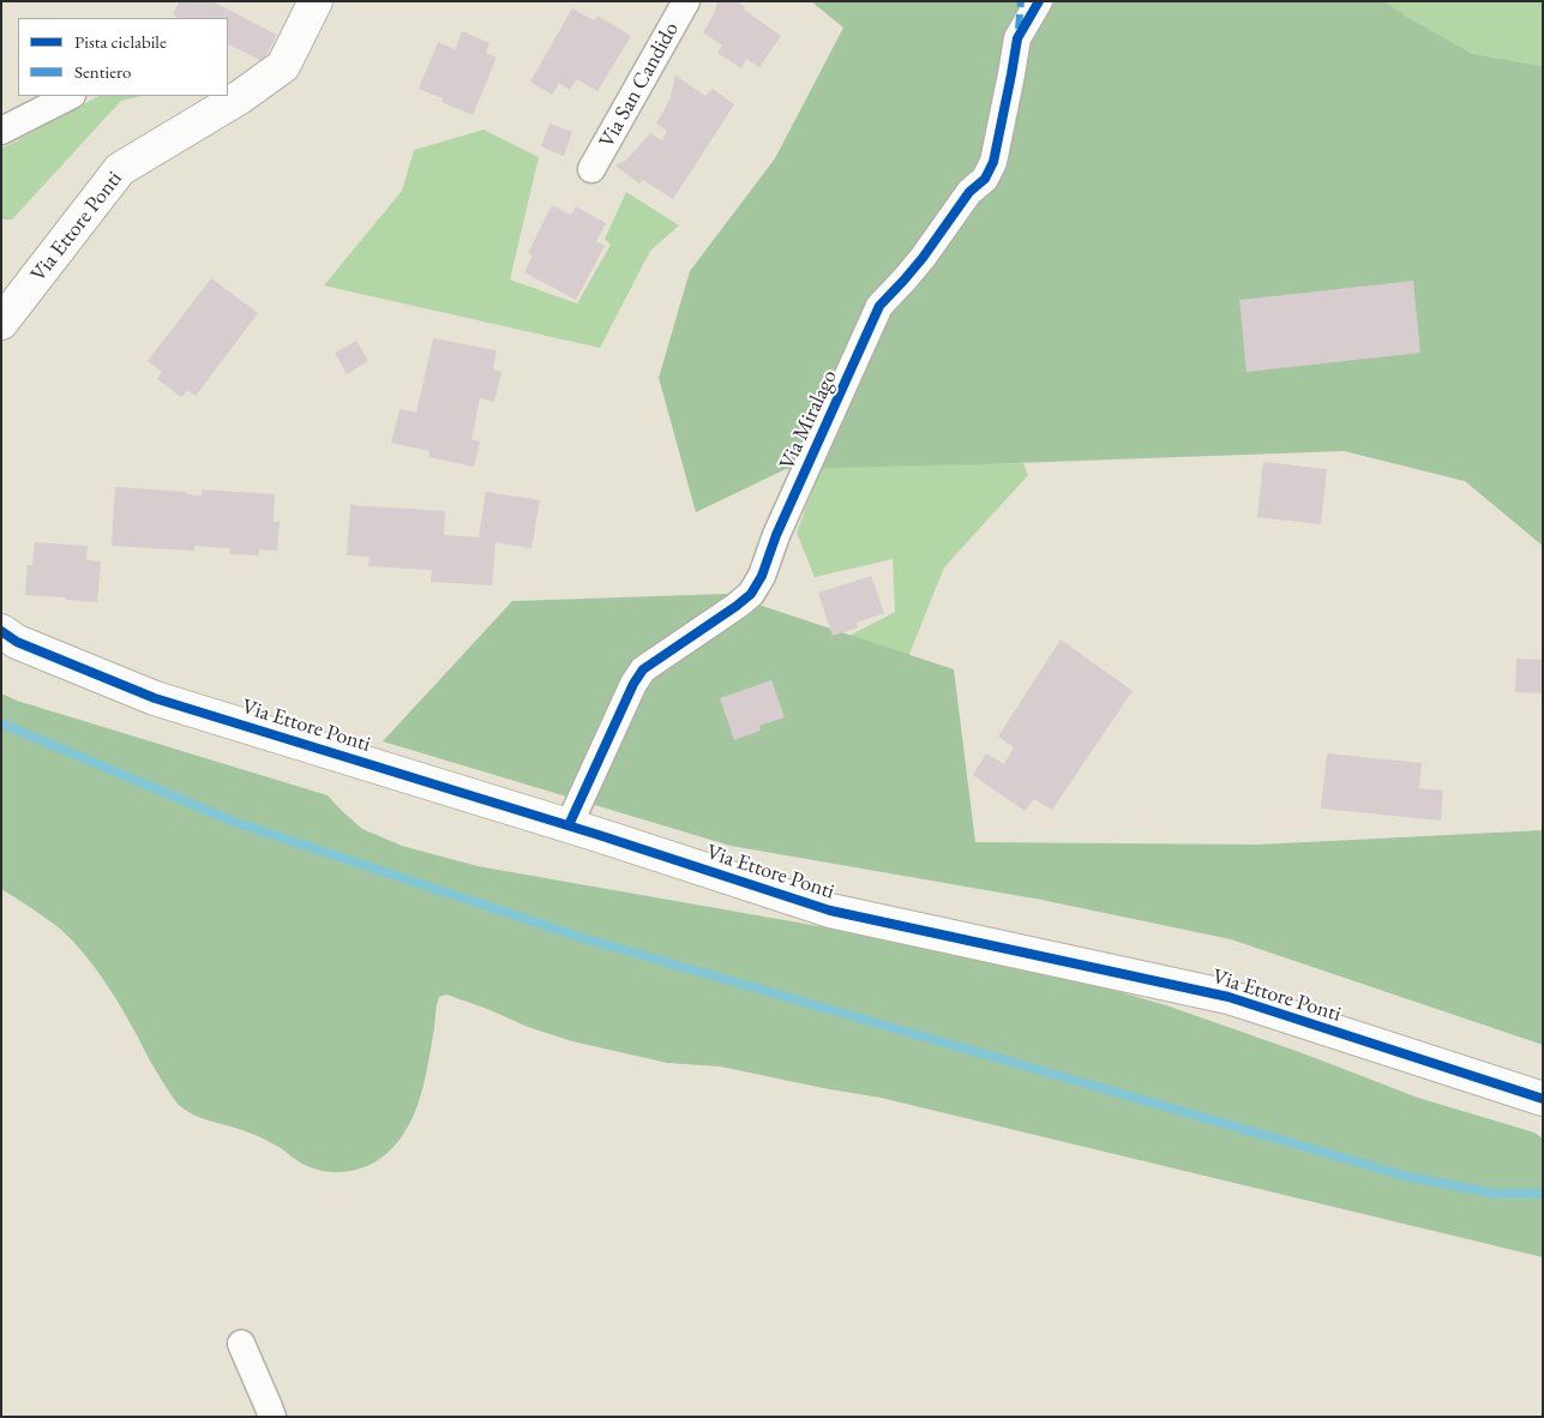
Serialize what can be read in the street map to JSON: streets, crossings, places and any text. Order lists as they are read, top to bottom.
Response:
{
  "streets": {
    "street": ["Via San Candido", "Via Ettore Ponti", "Via Miralago"]
  },
  "crossings": [
    ["Via Ettore Ponti", "Via Miralago"]
  ],
  "legend": ["Pista ciclabile", "Sentiero"]
}
